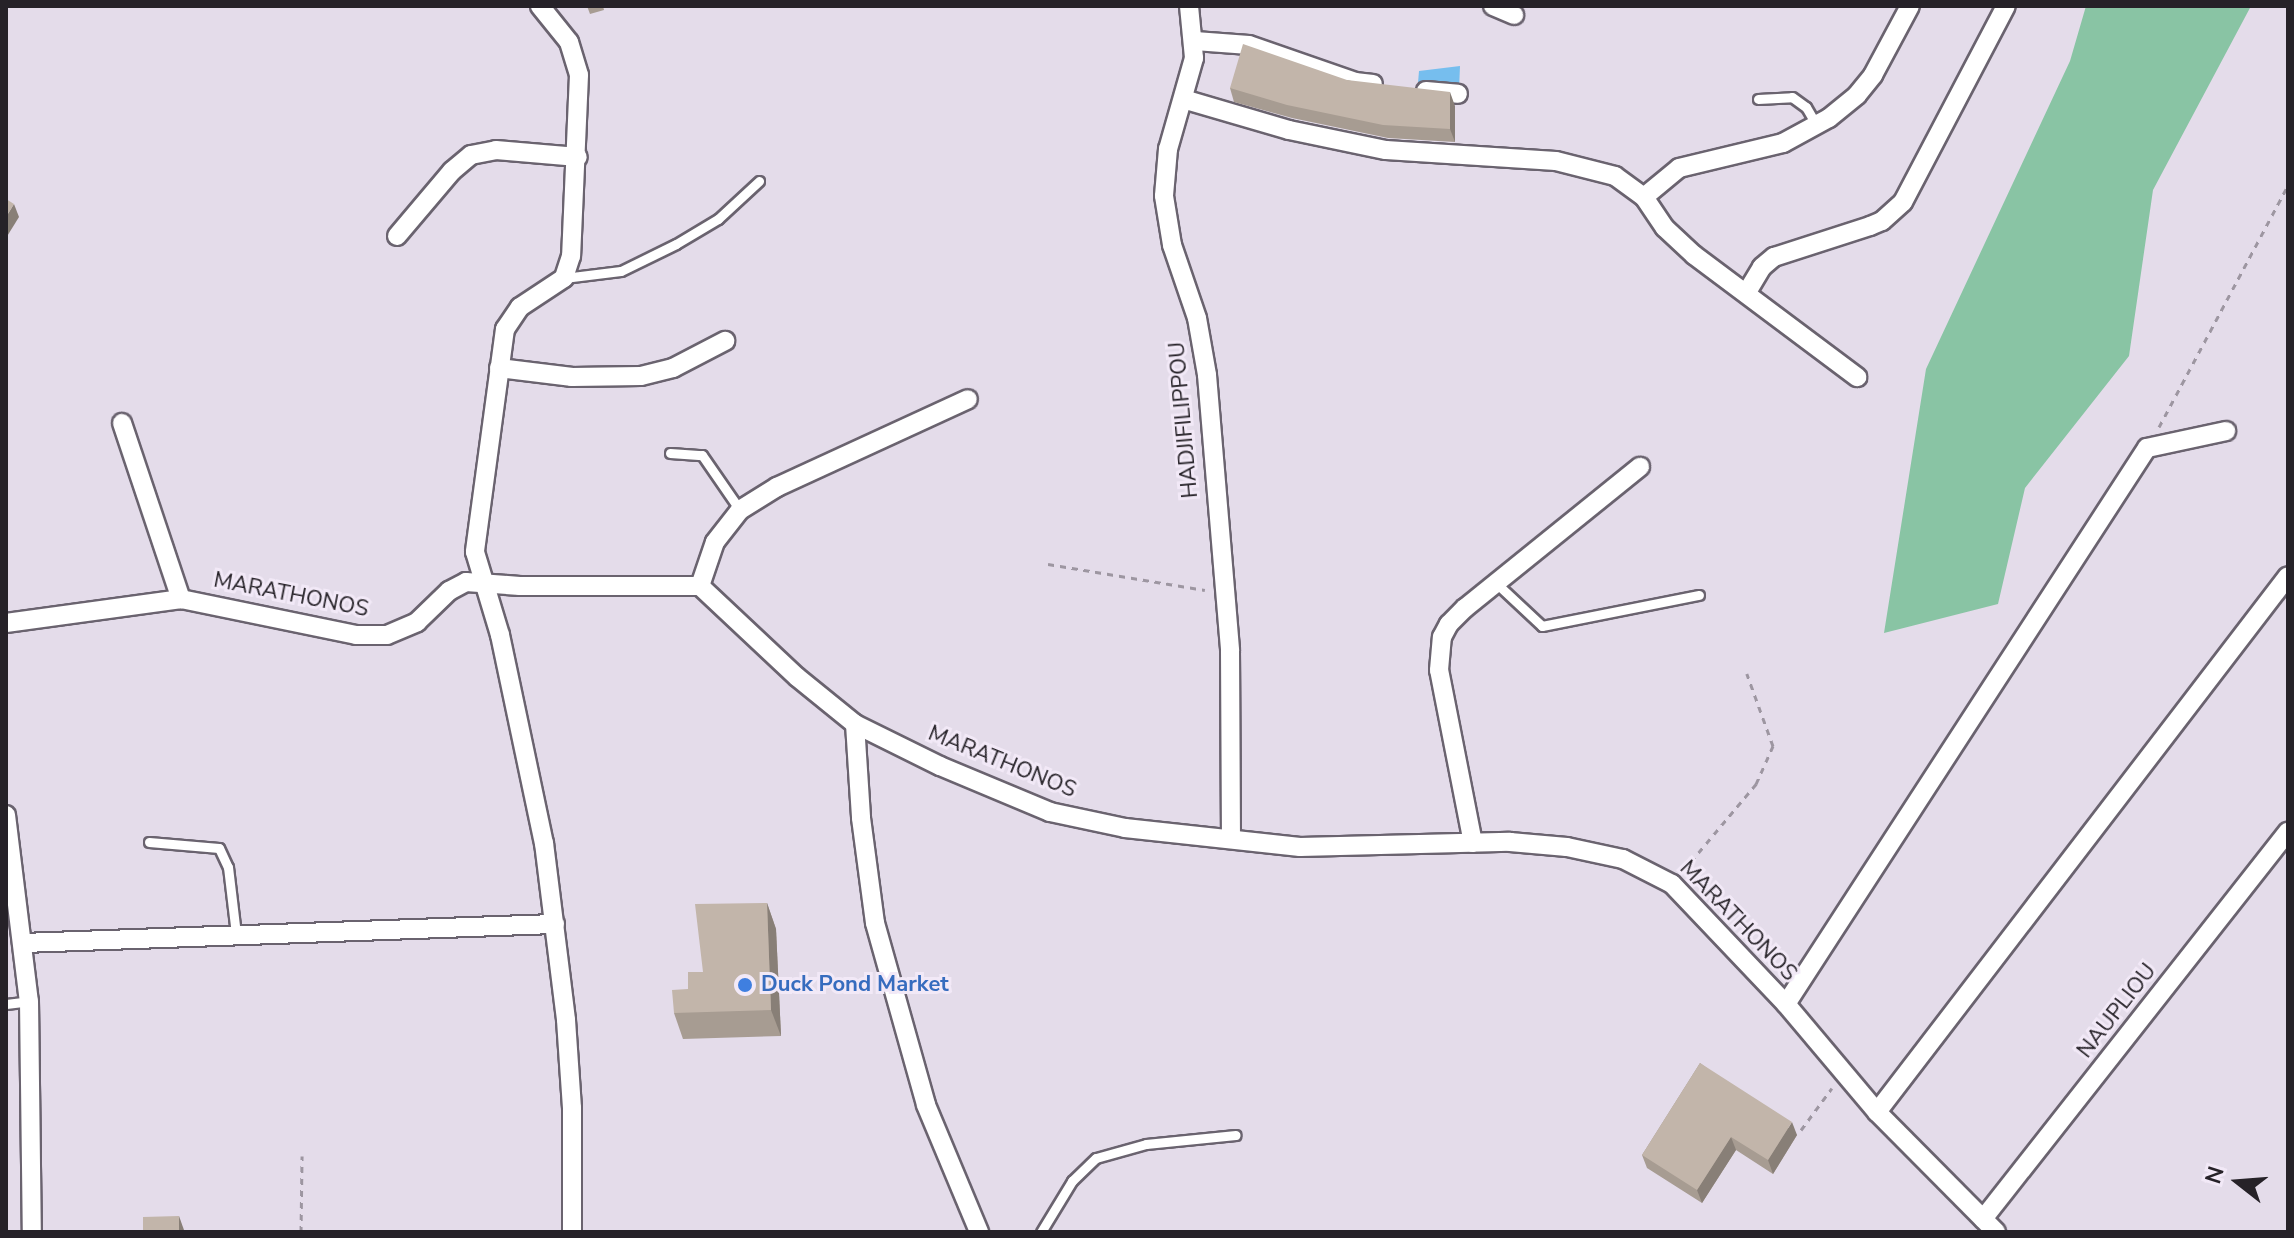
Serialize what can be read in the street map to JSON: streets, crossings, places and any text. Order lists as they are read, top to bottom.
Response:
{
  "streets": {
    "street": ["HADJIFILIPPOU", "MARATHONOS", "NAUPLIOU"]
  },
  "crossings": [
    ["HADJIFILIPPOU", "MARATHONOS"],
    ["MARATHONOS", "NAUPLIOU"]
  ],
  "places": ["Duck Pond Market"],
  "north": "left"
}
